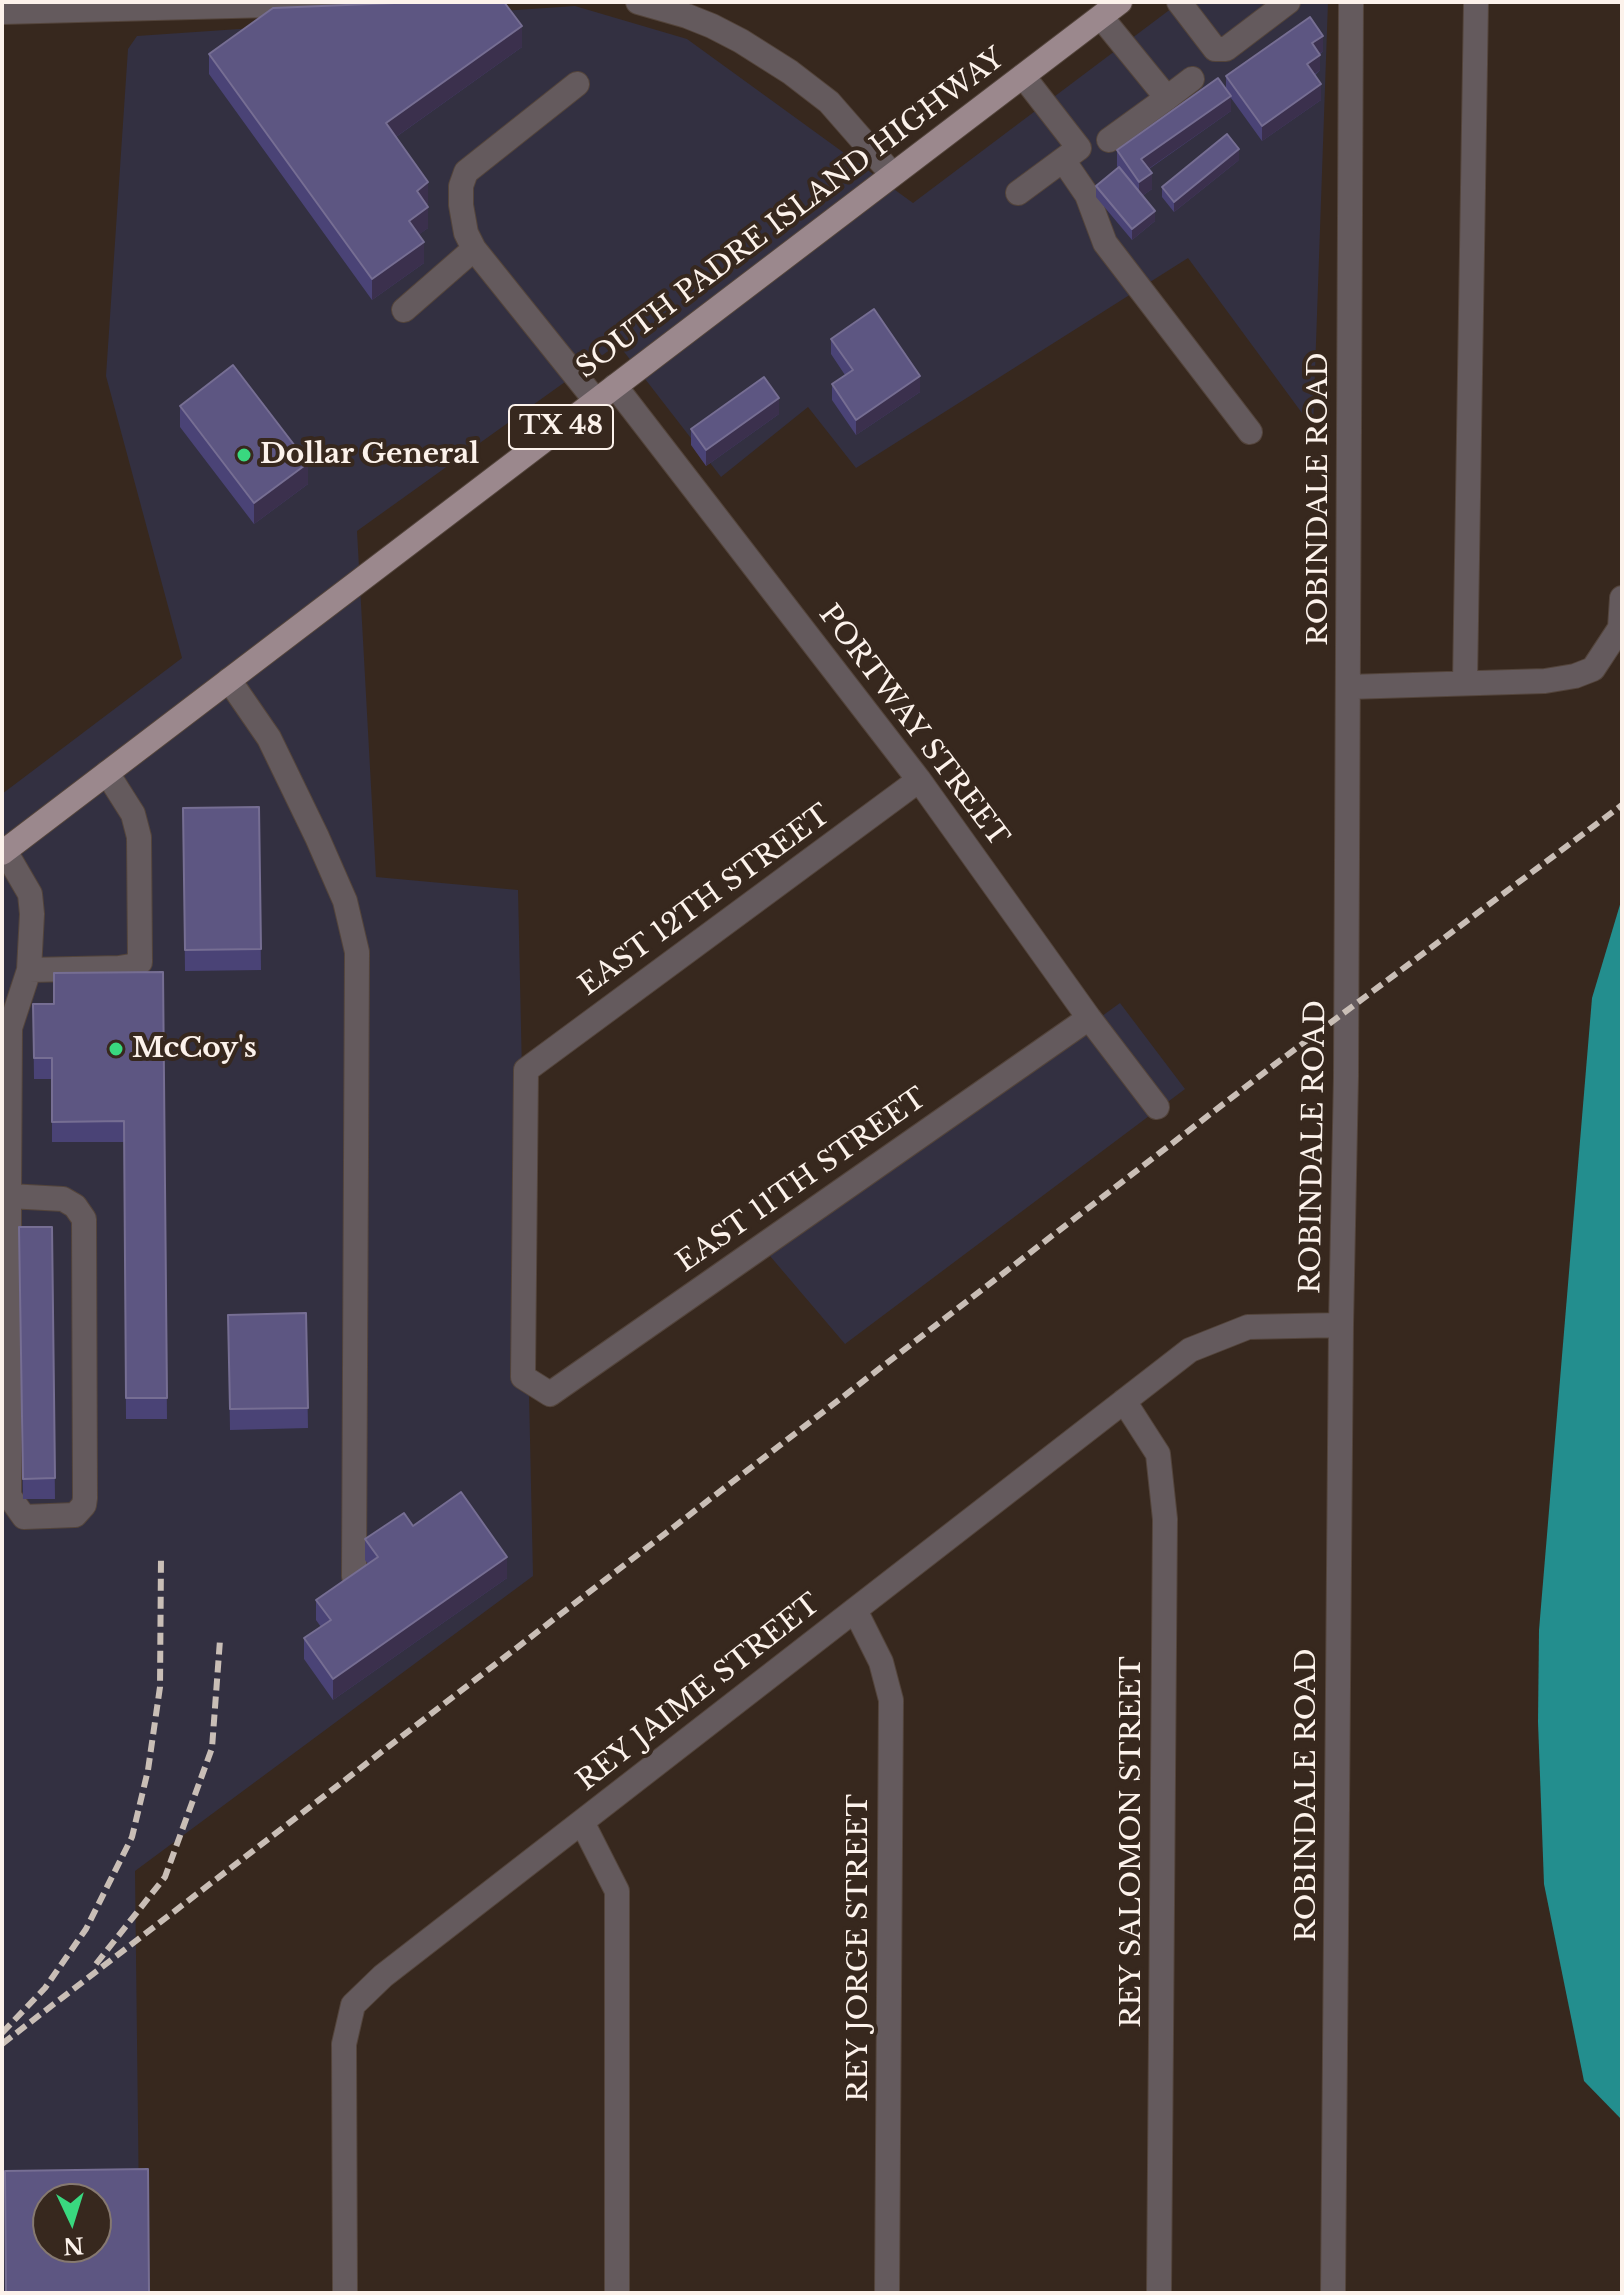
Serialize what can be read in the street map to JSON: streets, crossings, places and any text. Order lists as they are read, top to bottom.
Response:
{
  "streets": {
    "main road": ["SOUTH PADRE ISLAND HIGHWAY", "TX 48"],
    "street": [
      "ROBINDALE ROAD",
      "PORTWAY STREET",
      "EAST 12TH STREET",
      "EAST 11TH STREET",
      "REY JAIME STREET",
      "REY SALOMON STREET",
      "REY JORGE STREET"
    ]
  },
  "crossings": [
    ["SOUTH PADRE ISLAND HIGHWAY", "PORTWAY STREET"],
    ["ROBINDALE ROAD", "REY JAIME STREET"],
    ["PORTWAY STREET", "EAST 12TH STREET"],
    ["PORTWAY STREET", "EAST 11TH STREET"],
    ["EAST 12TH STREET", "EAST 11TH STREET"],
    ["REY JAIME STREET", "REY SALOMON STREET"],
    ["REY JAIME STREET", "REY JORGE STREET"]
  ],
  "places": ["Dollar General", "McCoy's"],
  "north": "bottom"
}
